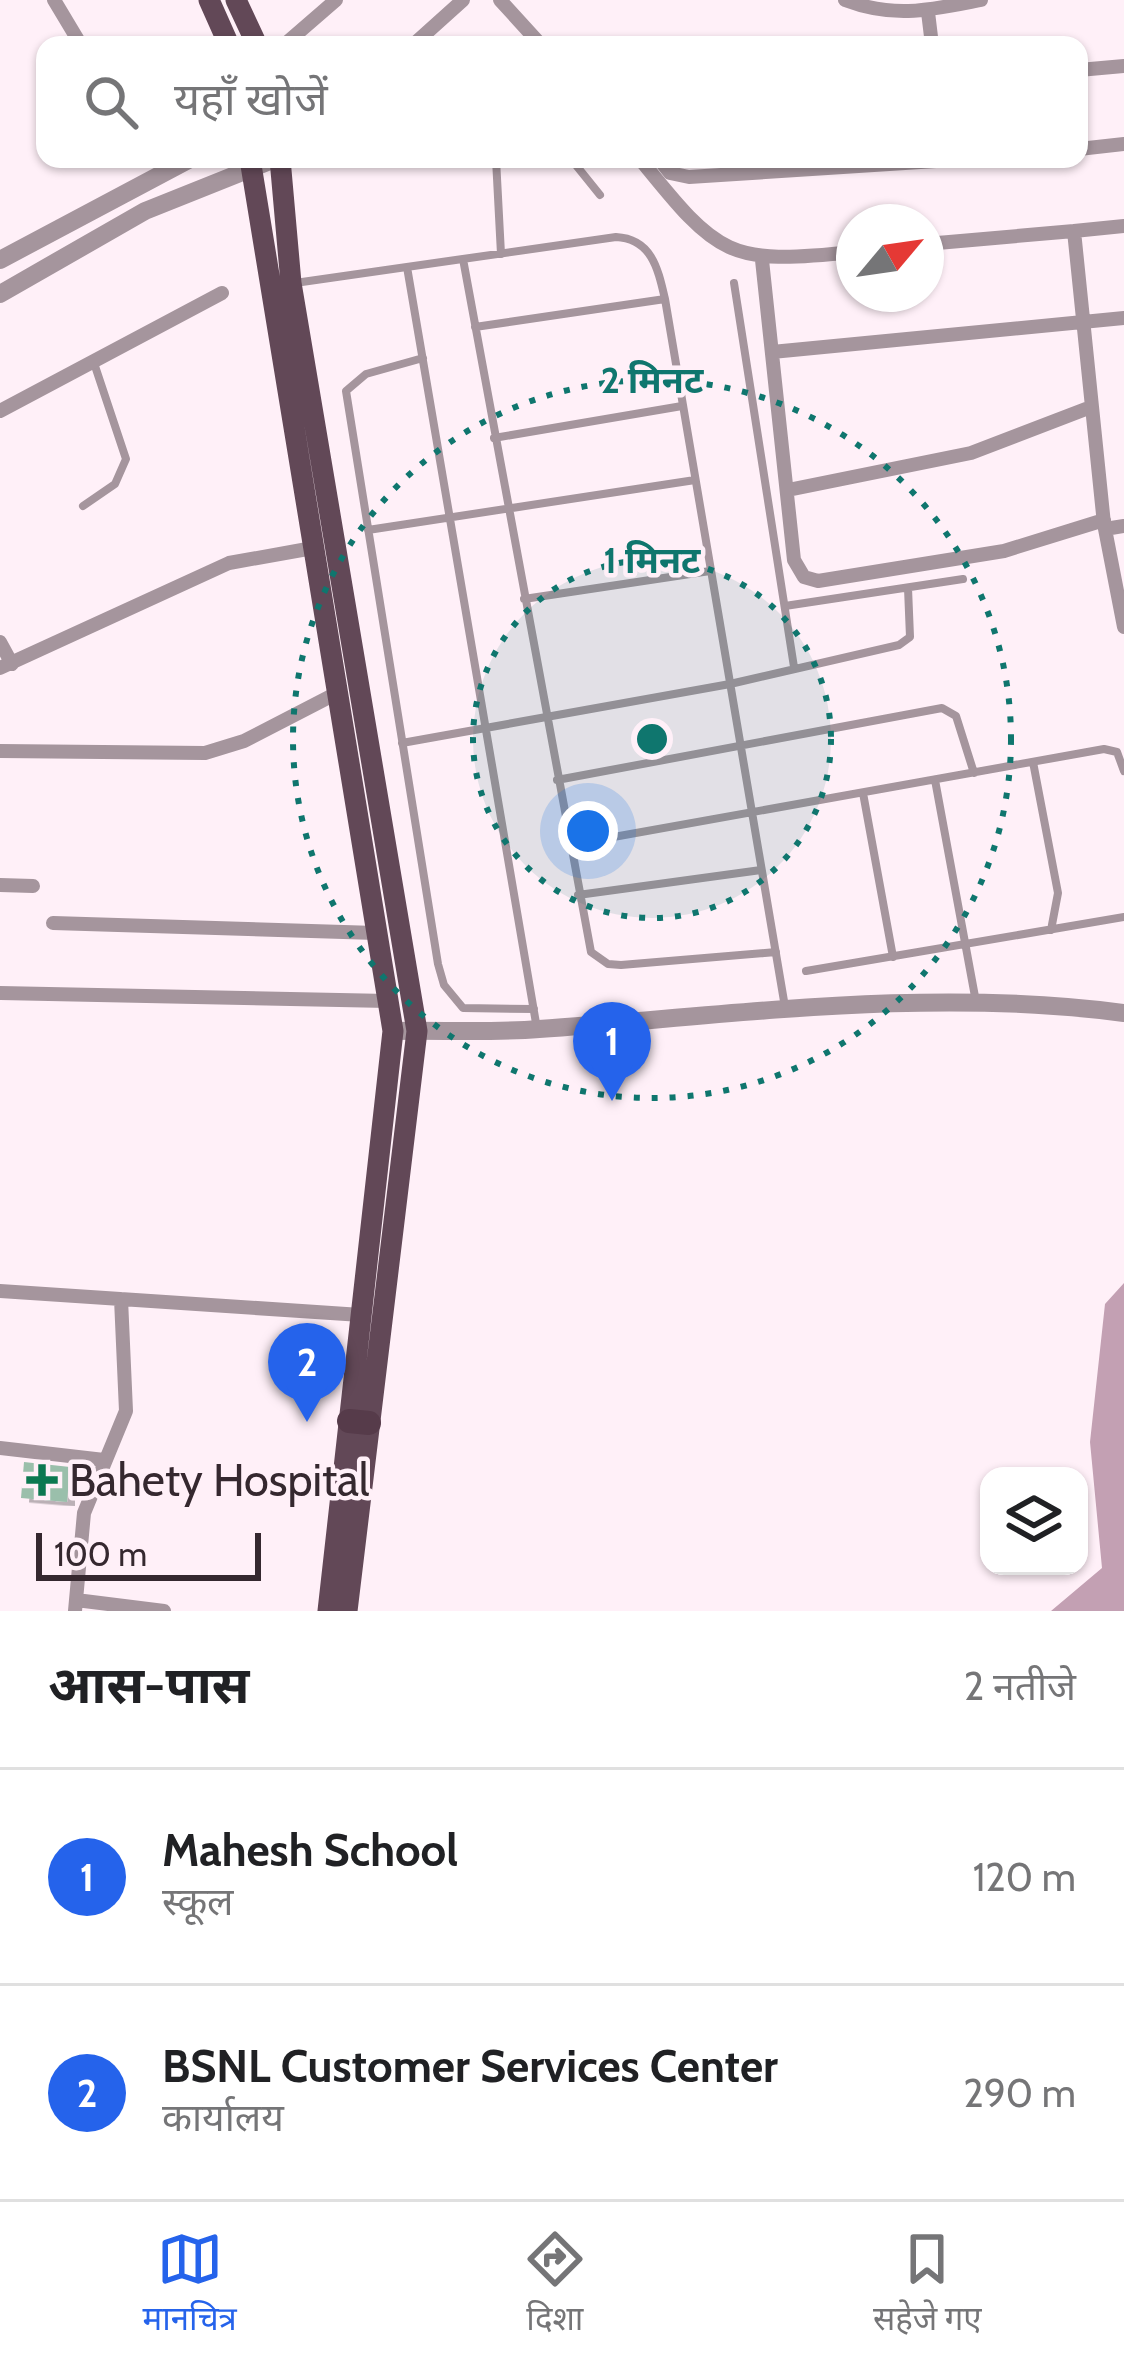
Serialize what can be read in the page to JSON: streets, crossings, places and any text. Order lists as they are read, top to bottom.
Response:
{
  "places": {
    "health": ["Bahety Hospital"]
  },
  "scale_bar": "100 m",
  "north": "top right",
  "page": {
    "search": "यहाँ खोजें",
    "pins": ["1", "2"],
    "scale": "100 m",
    "heading": ["आस-पास", "2 नतीजे"],
    "list": [
      {
        "mark": "1",
        "name": "Mahesh School",
        "note": "स्कूल",
        "value": "120 m"
      },
      {
        "mark": "2",
        "name": "BSNL Customer Services Center",
        "note": "कार्यालय",
        "value": "290 m"
      }
    ],
    "nav": ["मानचित्र", "दिशा", "सहेजे गए"]
  },
  "rings": ["2 मिनट", "1 मिनट"]
}
